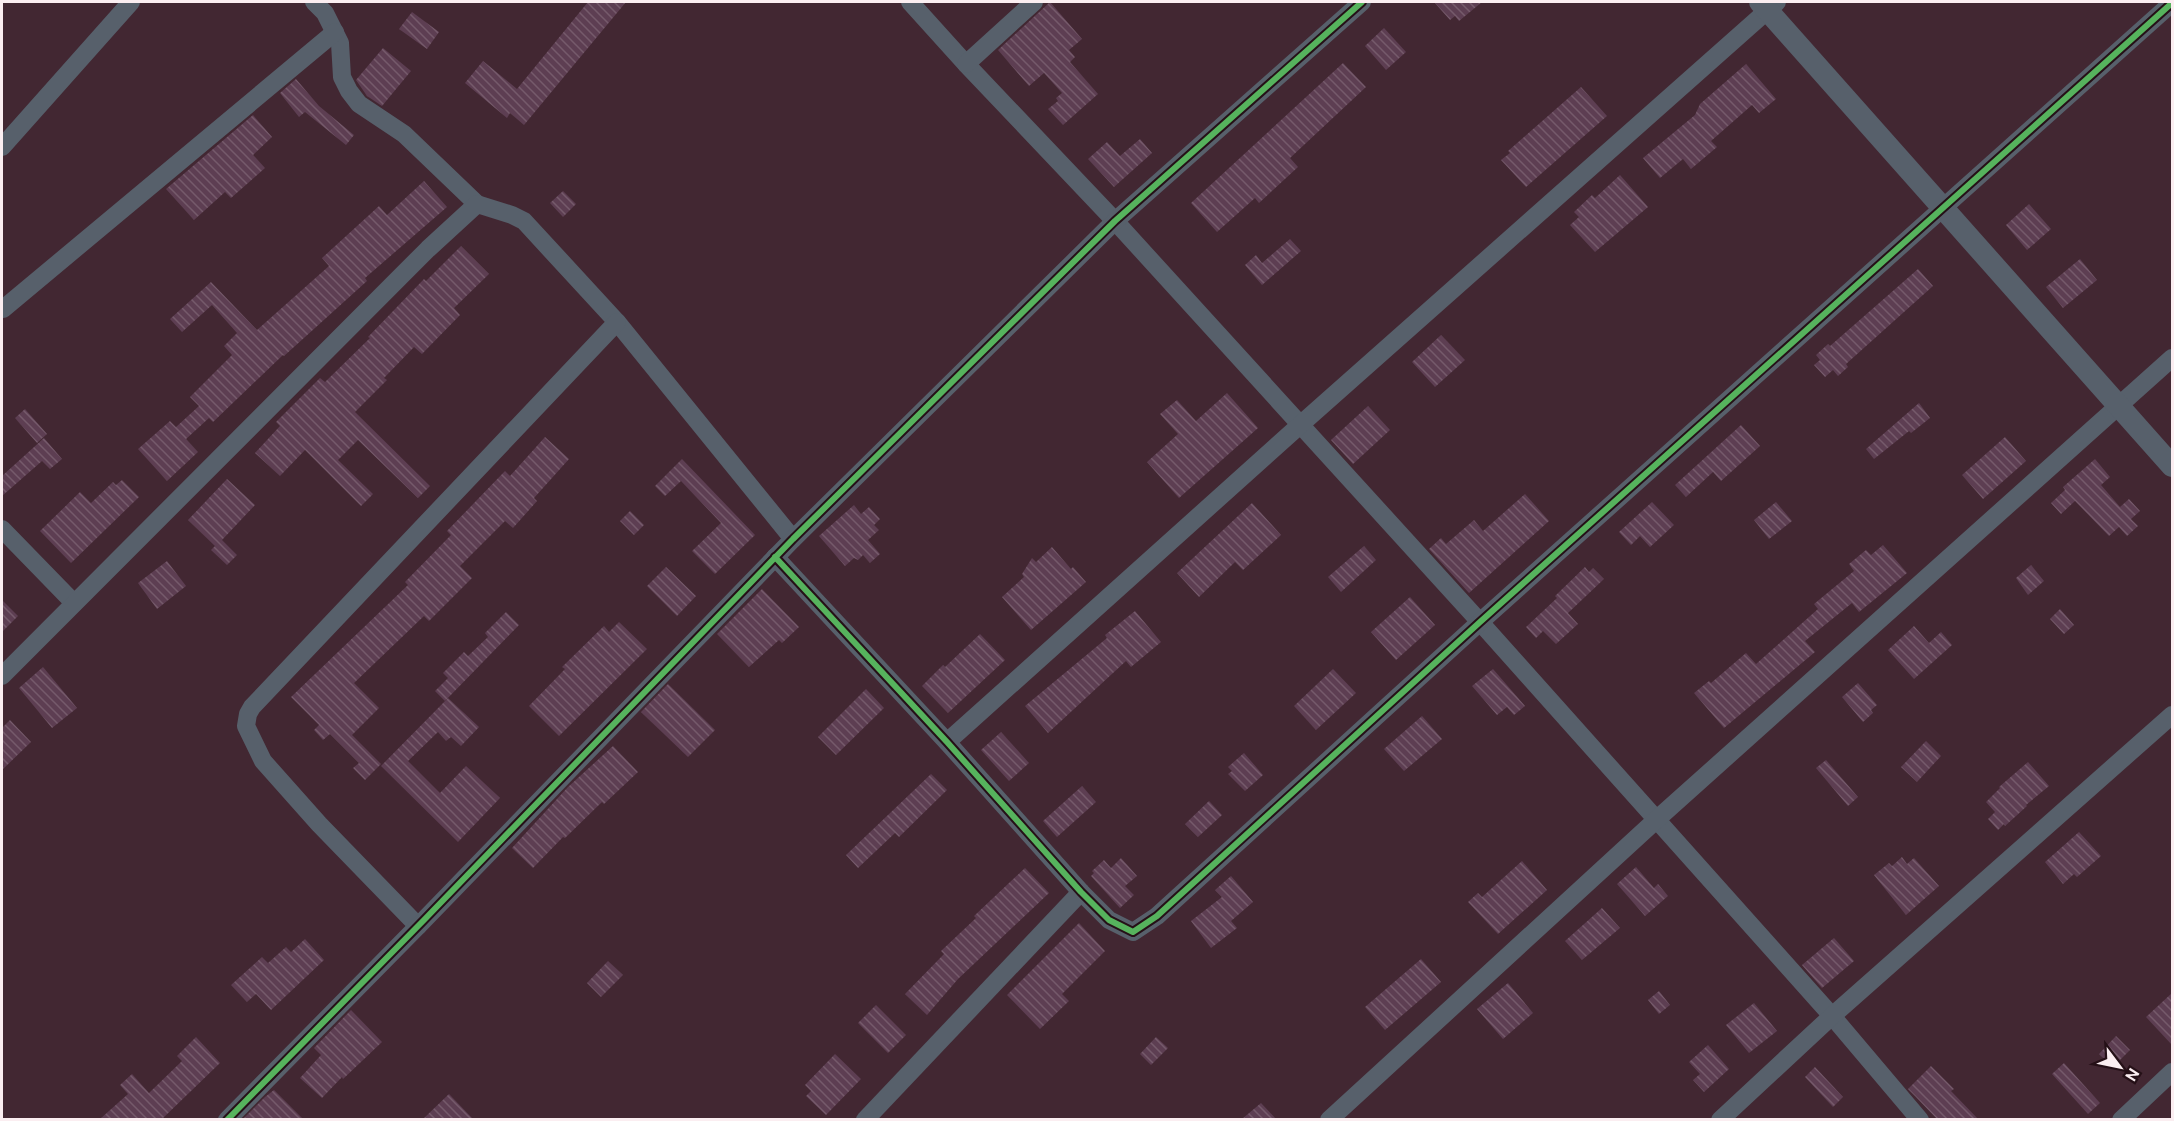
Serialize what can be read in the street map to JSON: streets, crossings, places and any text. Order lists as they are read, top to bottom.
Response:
{
  "north": "bottom right"
}
